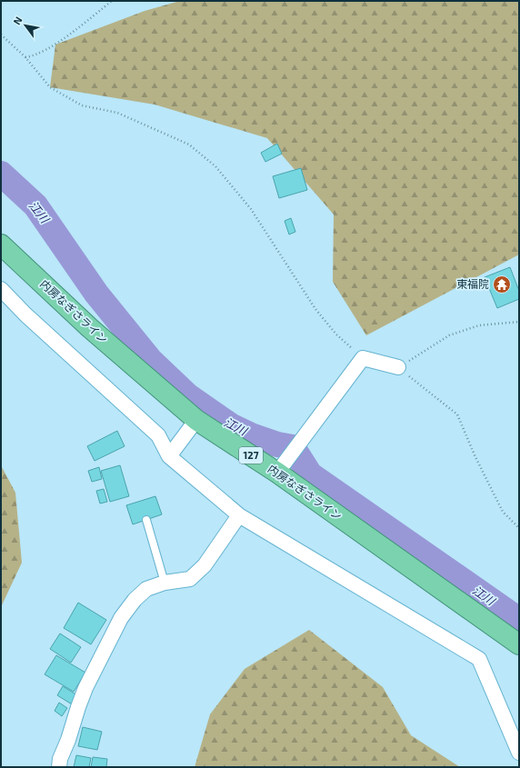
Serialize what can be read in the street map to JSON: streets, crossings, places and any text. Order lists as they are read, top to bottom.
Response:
{
  "streets": {
    "highway": ["内房なぎさライン", "127"]
  },
  "water": ["江川"],
  "places": {
    "temple": ["東福院"]
  },
  "north": "top left"
}
